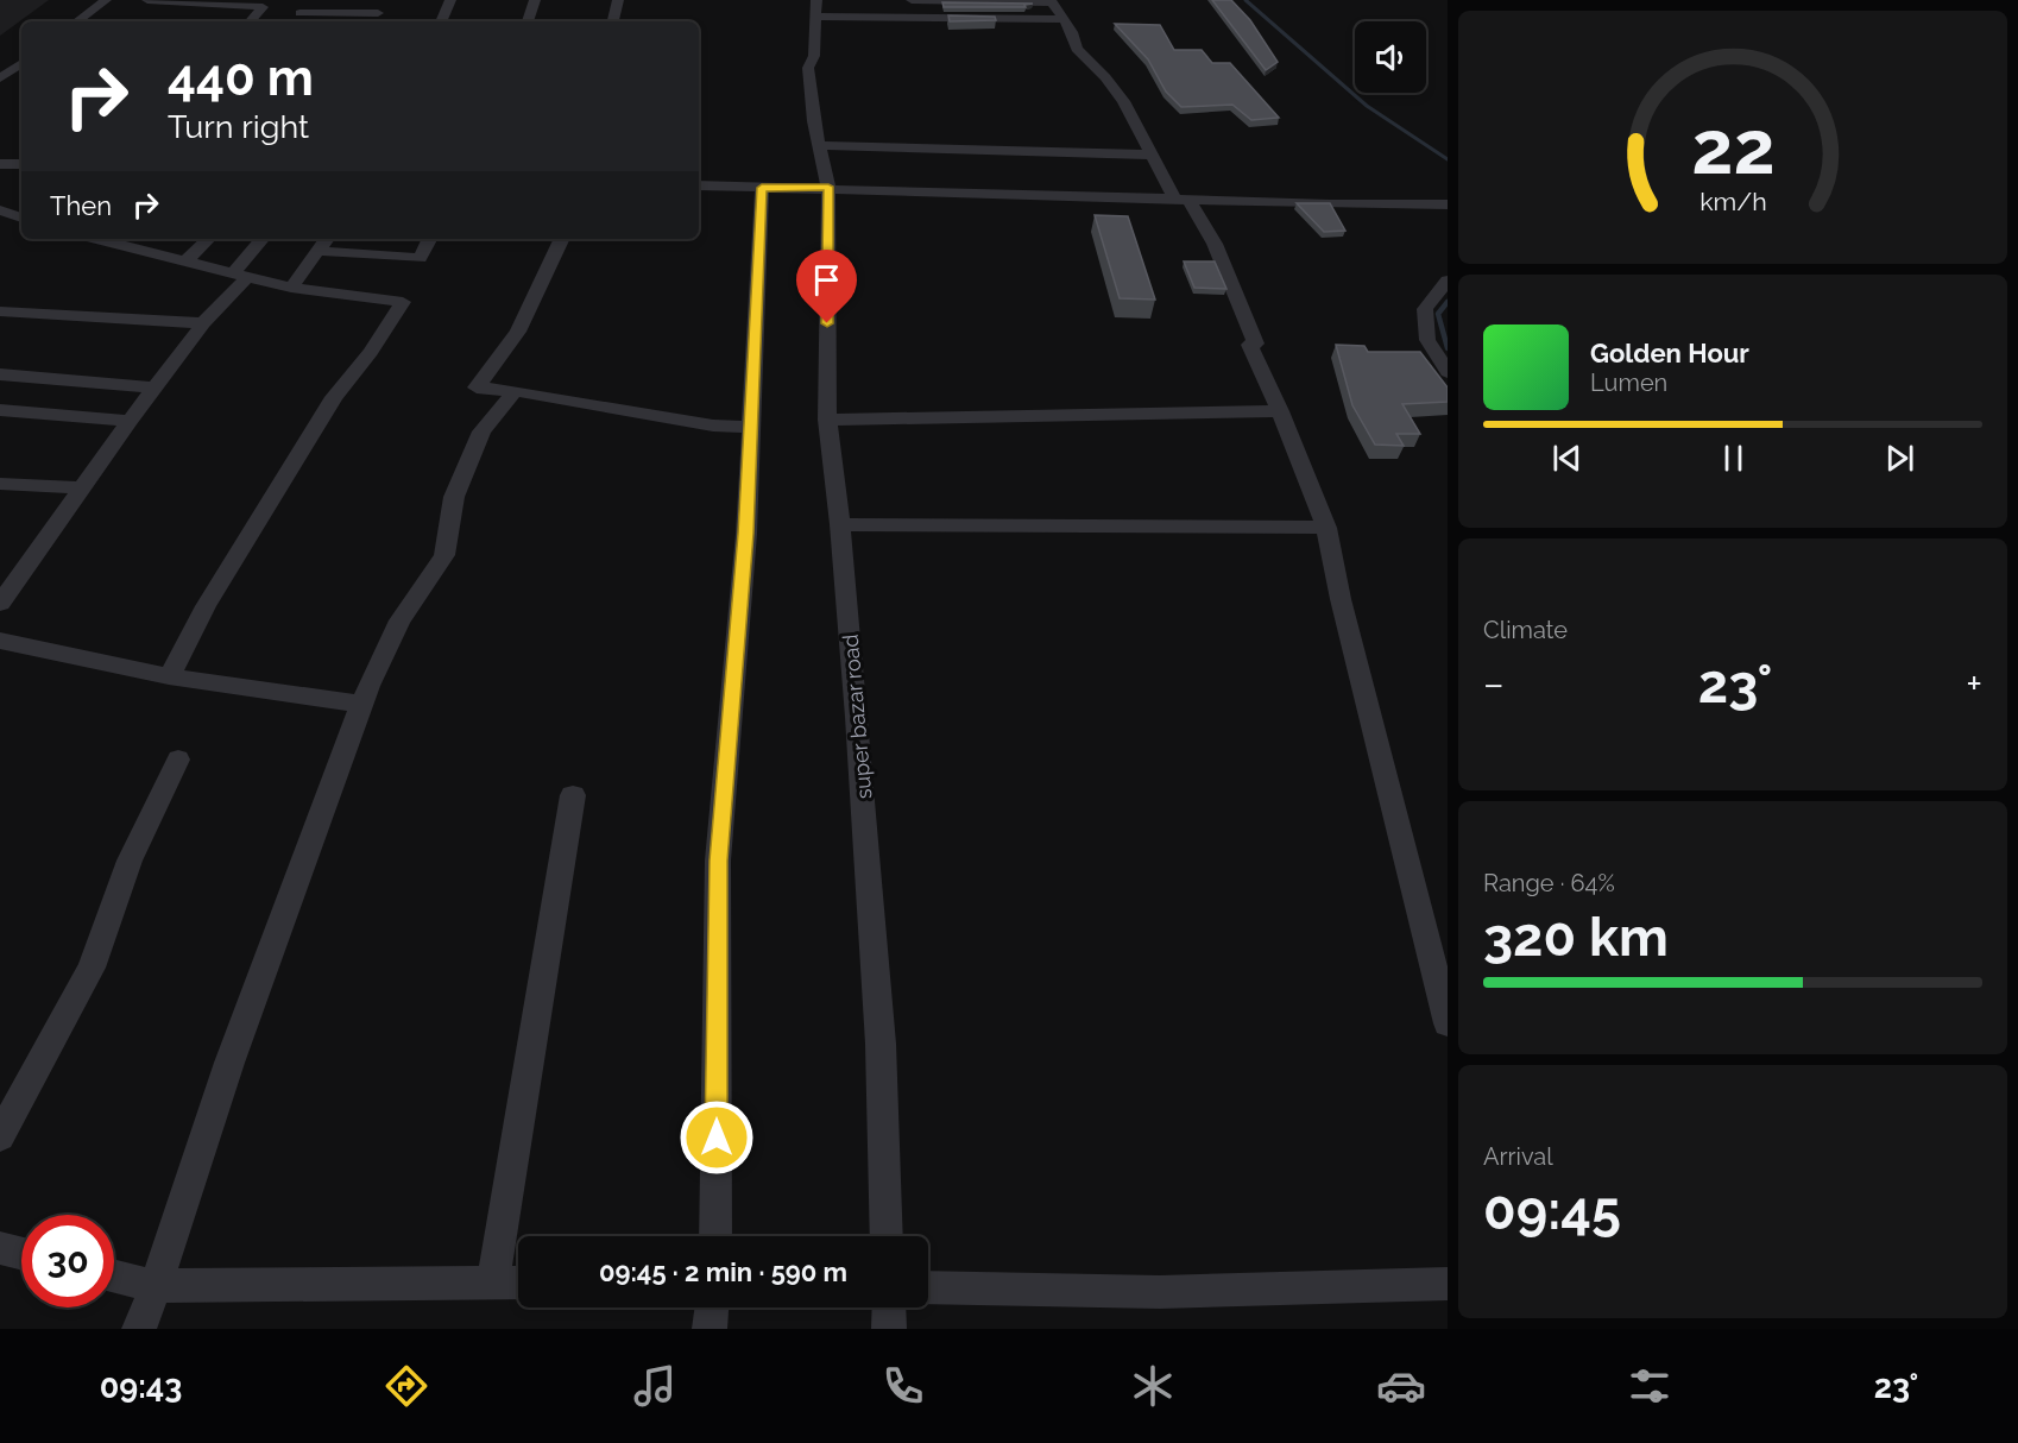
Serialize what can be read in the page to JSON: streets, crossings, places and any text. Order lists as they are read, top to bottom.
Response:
{
  "streets": {
    "street": ["super bazar road"]
  },
  "page": {
    "turn": ["440 m", "Turn right"],
    "then": "Then",
    "song": ["Golden Hour", "Lumen"],
    "tile": [
      "Climate",
      ["Range · 64%", "320 km"],
      ["Arrival", "09:45"]
    ],
    "heat": ["−", "23°", "+"],
    "limit": "30",
    "trip": "09:45 · 2 min · 590 m",
    "tabs": ["09:43", "23°"],
    "gauge": ["22", "km/h"]
  }
}
